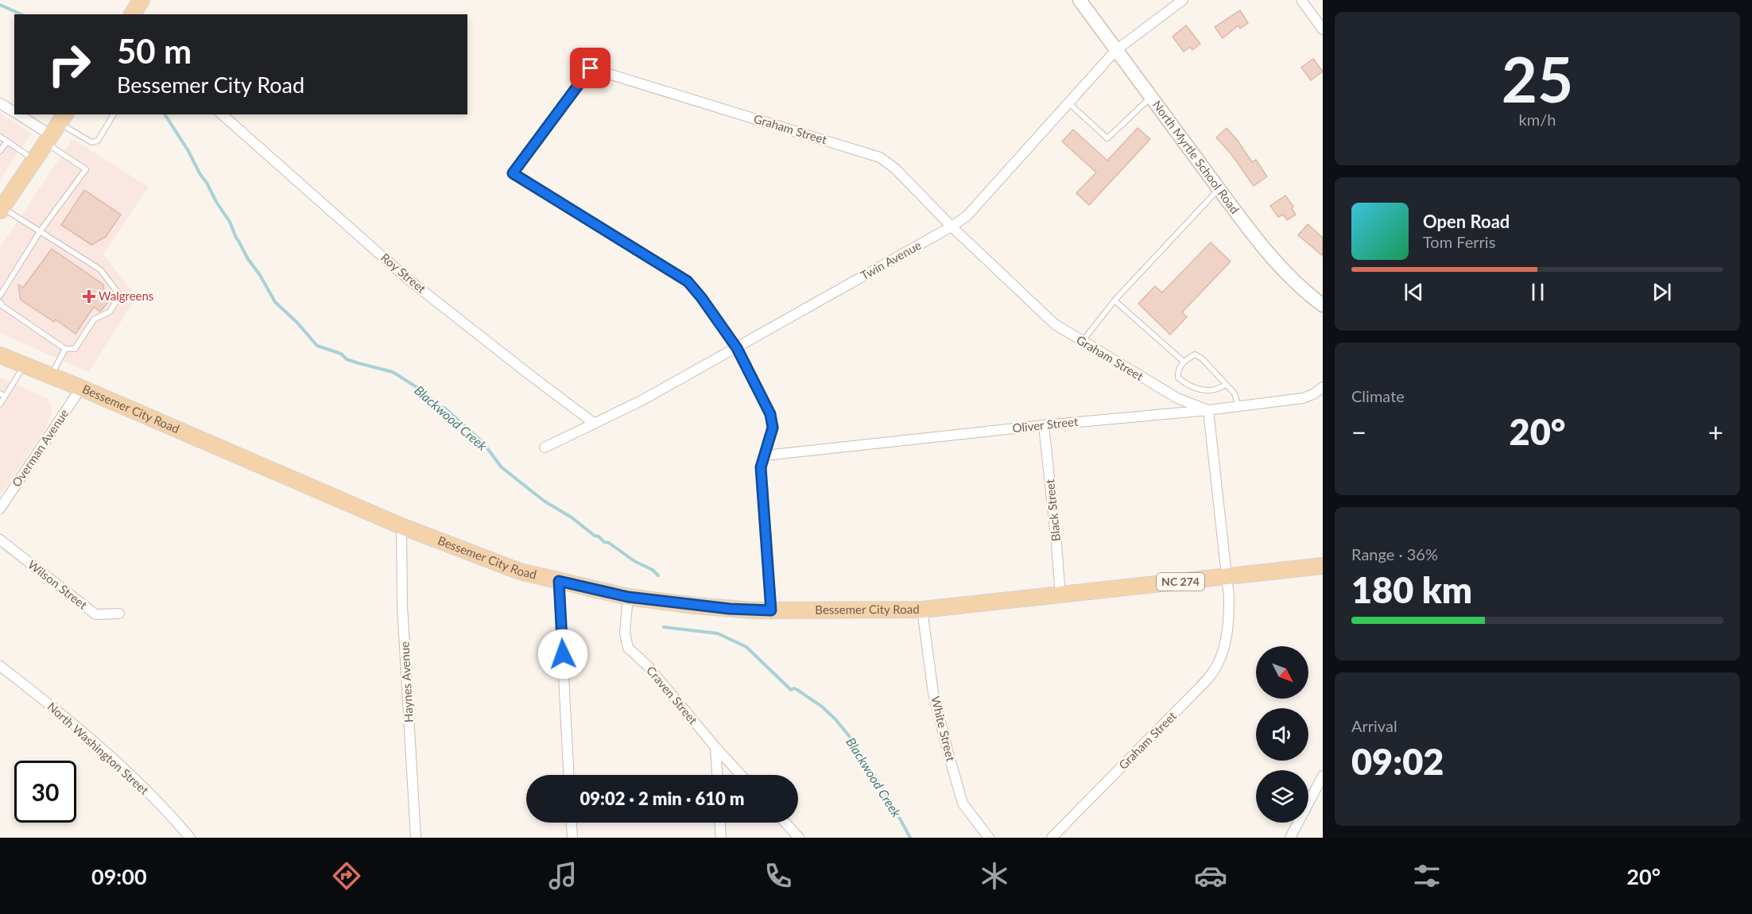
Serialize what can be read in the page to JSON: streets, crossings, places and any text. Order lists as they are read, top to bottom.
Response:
{
  "streets": {
    "main road": ["North Myrtle School Road", "Bessemer City Road", "NC 274"],
    "street": [
      "Graham Street",
      "Twin Avenue",
      "Roy Street",
      "Oliver Street",
      "Overman Avenue",
      "Black Street",
      "Wilson Street",
      "Haynes Avenue",
      "Craven Street",
      "White Street",
      "North Washington Street"
    ]
  },
  "crossings": [
    ["Graham Street", "Twin Avenue"],
    ["Graham Street", "Bessemer City Road"],
    ["Graham Street", "Oliver Street"],
    ["North Myrtle School Road", "Twin Avenue"],
    ["Twin Avenue", "Roy Street"],
    ["Bessemer City Road", "Overman Avenue"],
    ["Bessemer City Road", "Black Street"],
    ["Bessemer City Road", "Haynes Avenue"],
    ["Bessemer City Road", "Craven Street"],
    ["Bessemer City Road", "White Street"],
    ["Oliver Street", "Black Street"]
  ],
  "water": ["Blackwood Creek"],
  "places": {
    "health": ["Walgreens"]
  },
  "north": "bottom right",
  "page": {
    "tile": [
      ["25", "km/h"],
      "Climate",
      ["Range · 36%", "180 km"],
      ["Arrival", "09:02"]
    ],
    "turn": ["50 m", "Bessemer City Road"],
    "song": ["Open Road", "Tom Ferris"],
    "heat": ["−", "20°", "+"],
    "limit": "30",
    "trip": "09:02 · 2 min · 610 m",
    "tabs": ["09:00", "20°"]
  }
}
